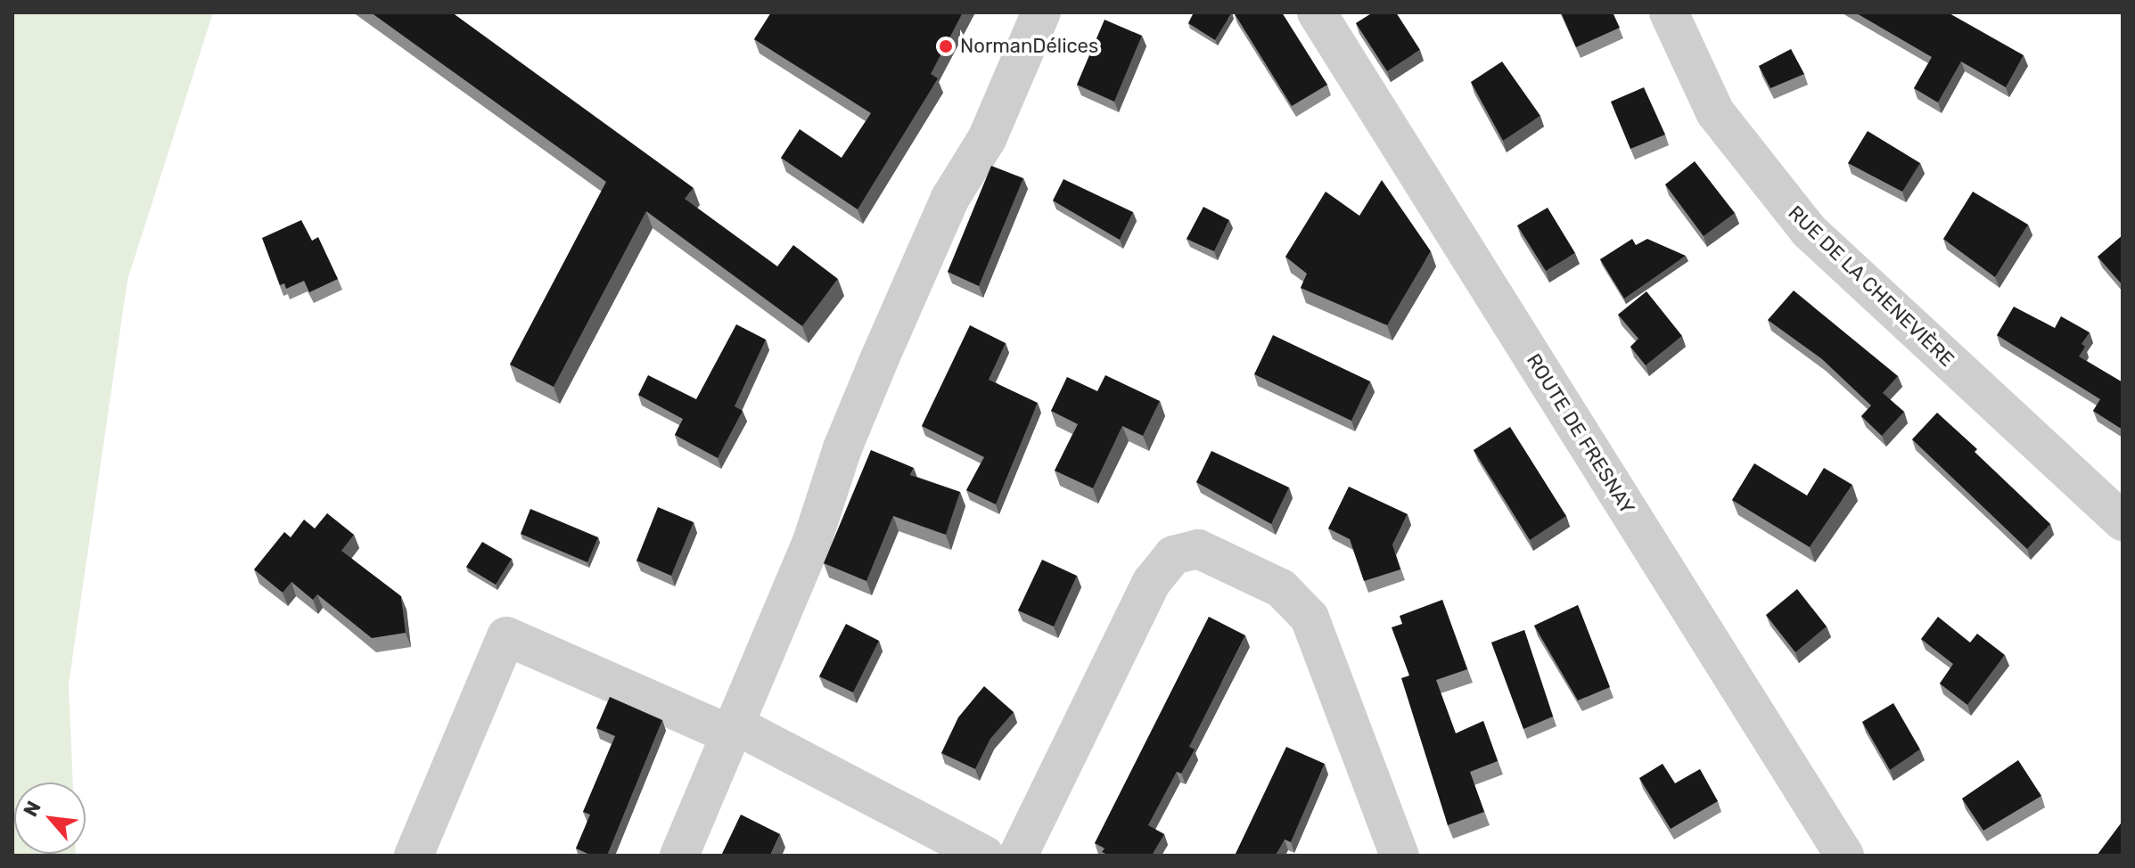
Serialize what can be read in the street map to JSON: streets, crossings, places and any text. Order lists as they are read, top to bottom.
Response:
{
  "streets": {
    "street": ["RUE DE LA CHENEVIÈRE", "ROUTE DE FRESNAY"]
  },
  "places": ["NormanDélices"],
  "north": "top left"
}
